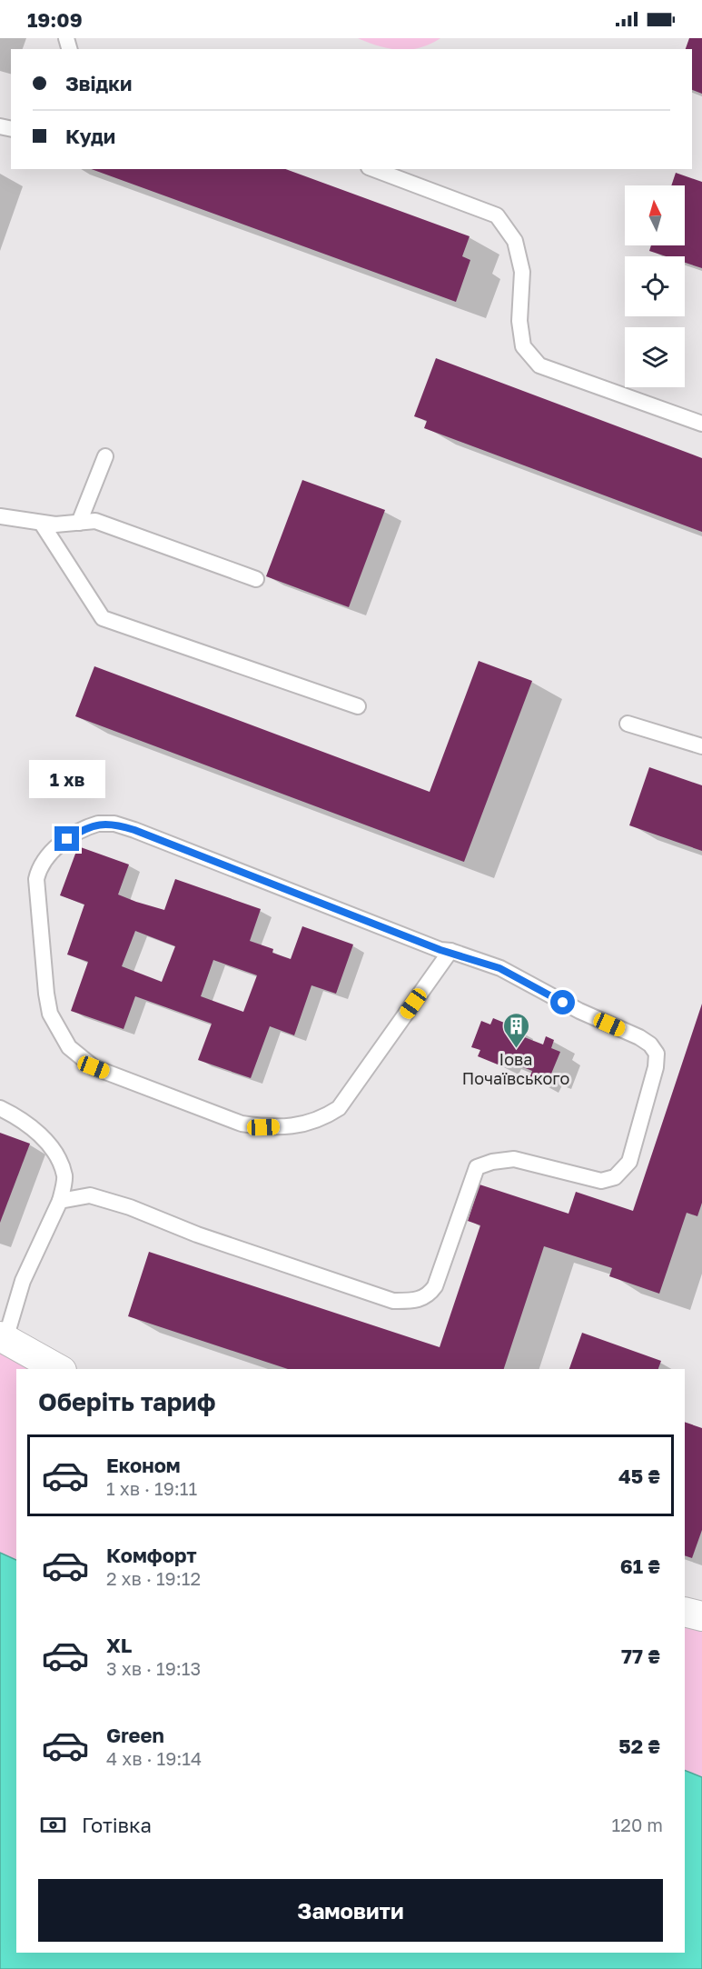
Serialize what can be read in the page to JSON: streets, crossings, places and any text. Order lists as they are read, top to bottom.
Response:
{
  "places": {
    "building": ["Іова Почаївського"]
  },
  "north": "top",
  "page": {
    "status": "19:09",
    "banner": ["Звідки", "Куди"],
    "bubble": "1 хв",
    "heading": "Оберіть тариф",
    "list": [
      {
        "name": "Економ",
        "note": "1 хв · 19:11",
        "value": "45 ₴"
      },
      {
        "name": "Комфорт",
        "note": "2 хв · 19:12",
        "value": "61 ₴"
      },
      {
        "name": "XL",
        "note": "3 хв · 19:13",
        "value": "77 ₴"
      },
      {
        "name": "Green",
        "note": "4 хв · 19:14",
        "value": "52 ₴"
      }
    ],
    "pay": ["Готівка", "120 m"],
    "buttons": "Замовити"
  }
}
